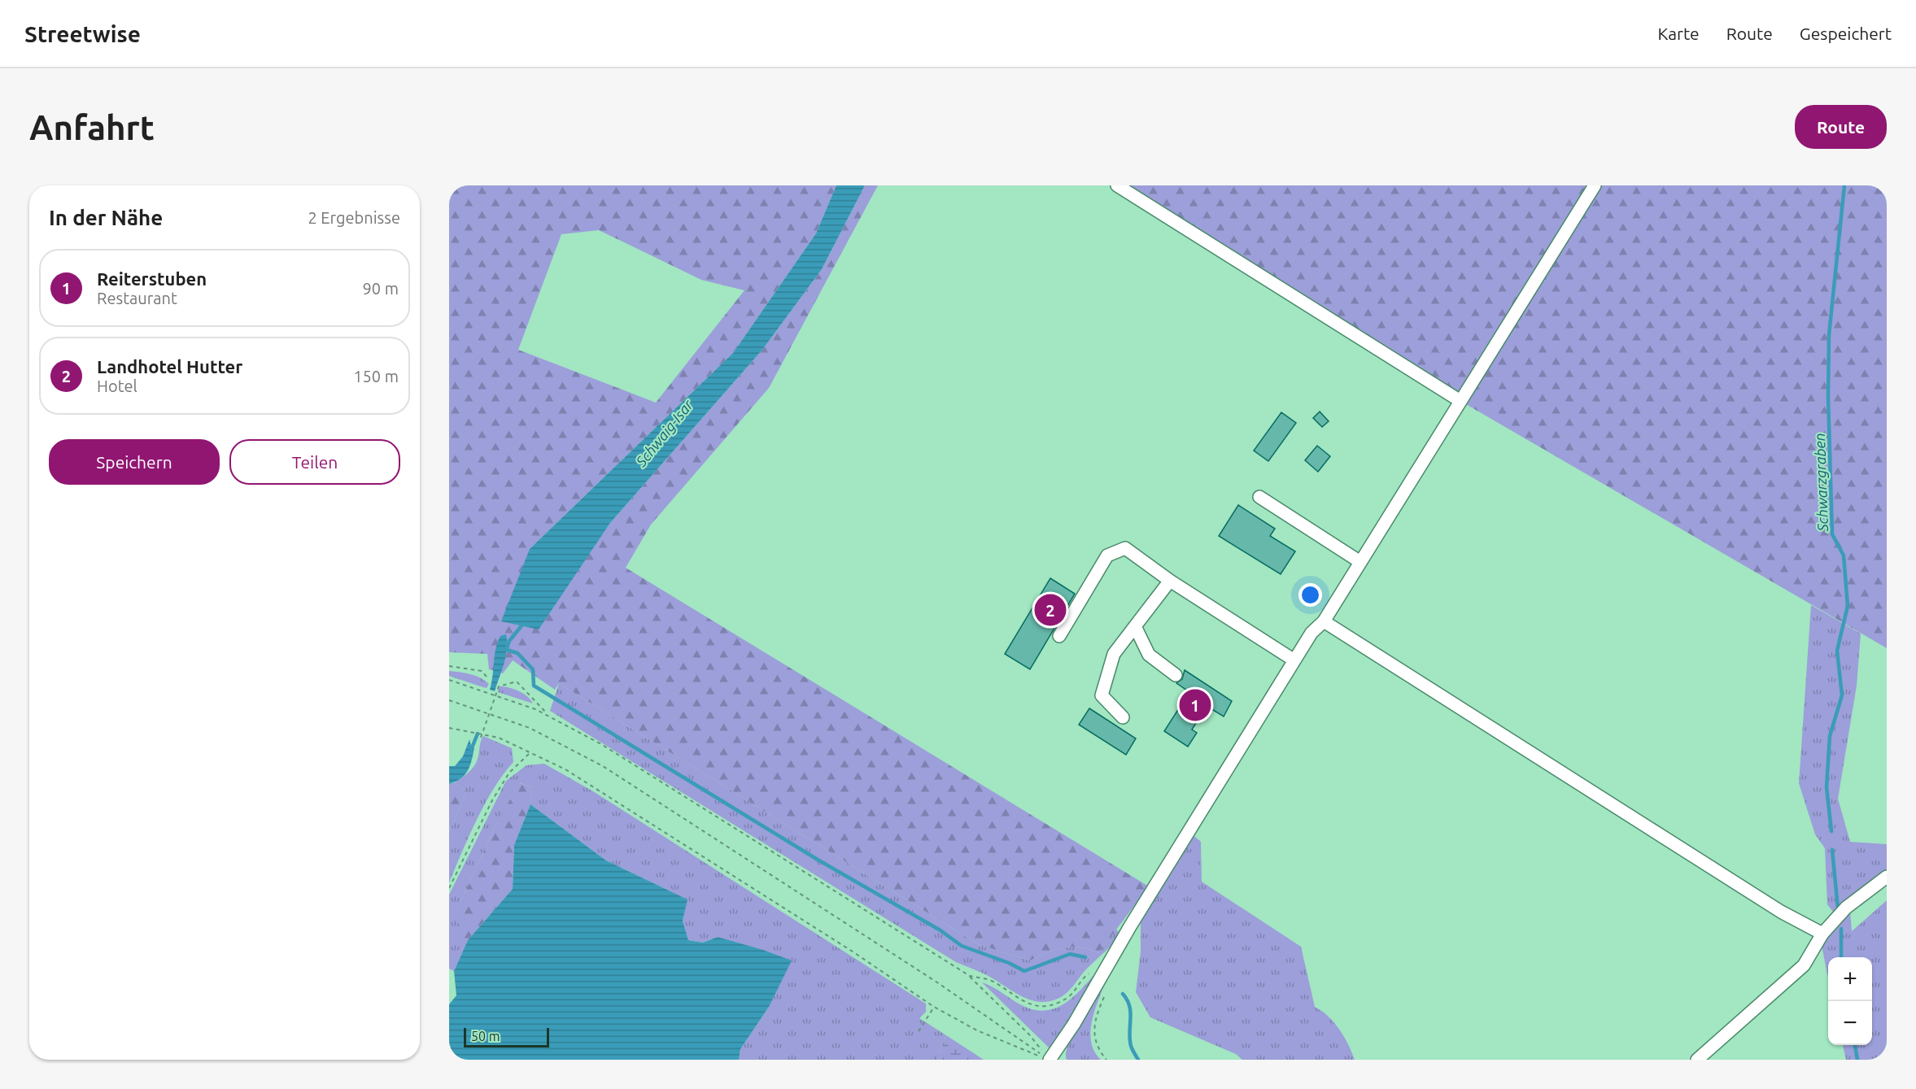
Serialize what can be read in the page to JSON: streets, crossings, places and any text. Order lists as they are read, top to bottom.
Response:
{
  "water": ["Schwaig-Isar", "Schwarzgraben"],
  "scale_bar": "50 m",
  "page": {
    "header": "Streetwise",
    "nav": ["Karte", "Route", "Gespeichert"],
    "buttons": [
      "Route",
      ["Speichern", "Teilen"]
    ],
    "title": "Anfahrt",
    "heading": ["In der Nähe", "2 Ergebnisse"],
    "list": [
      {
        "mark": "1",
        "name": "Reiterstuben",
        "note": "Restaurant",
        "value": "90 m"
      },
      {
        "mark": "2",
        "name": "Landhotel Hutter",
        "note": "Hotel",
        "value": "150 m"
      }
    ],
    "pins": ["2", "1"],
    "map_buttons": ["+", "−"],
    "scale": "50 m"
  }
}
